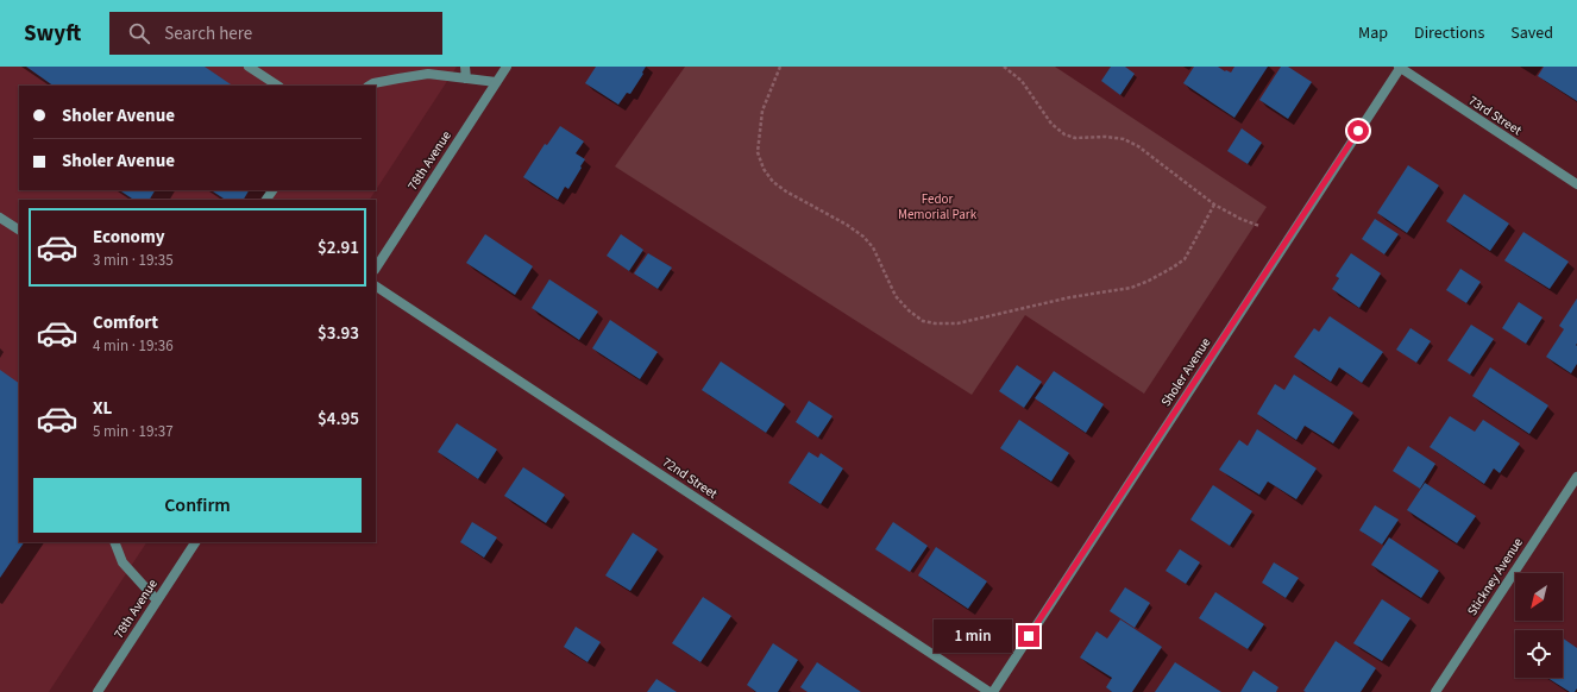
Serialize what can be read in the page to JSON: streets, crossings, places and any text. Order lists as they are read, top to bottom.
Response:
{
  "streets": {
    "street": [
      "73rd Street",
      "78th Avenue",
      "Sholer Avenue",
      "72nd Street",
      "Stickney Avenue"
    ]
  },
  "crossings": [
    ["73rd Street", "Sholer Avenue"]
  ],
  "parks": ["Fedor Memorial Park"],
  "north": "bottom left",
  "page": {
    "header": "Swyft",
    "search": "Search here",
    "nav": ["Map", "Directions", "Saved"],
    "banner": ["Sholer Avenue", "Sholer Avenue"],
    "list": [
      {
        "name": "Economy",
        "note": "3 min · 19:35",
        "value": "$2.91"
      },
      {
        "name": "Comfort",
        "note": "4 min · 19:36",
        "value": "$3.93"
      },
      {
        "name": "XL",
        "note": "5 min · 19:37",
        "value": "$4.95"
      }
    ],
    "buttons": "Confirm",
    "bubble": "1 min"
  }
}
